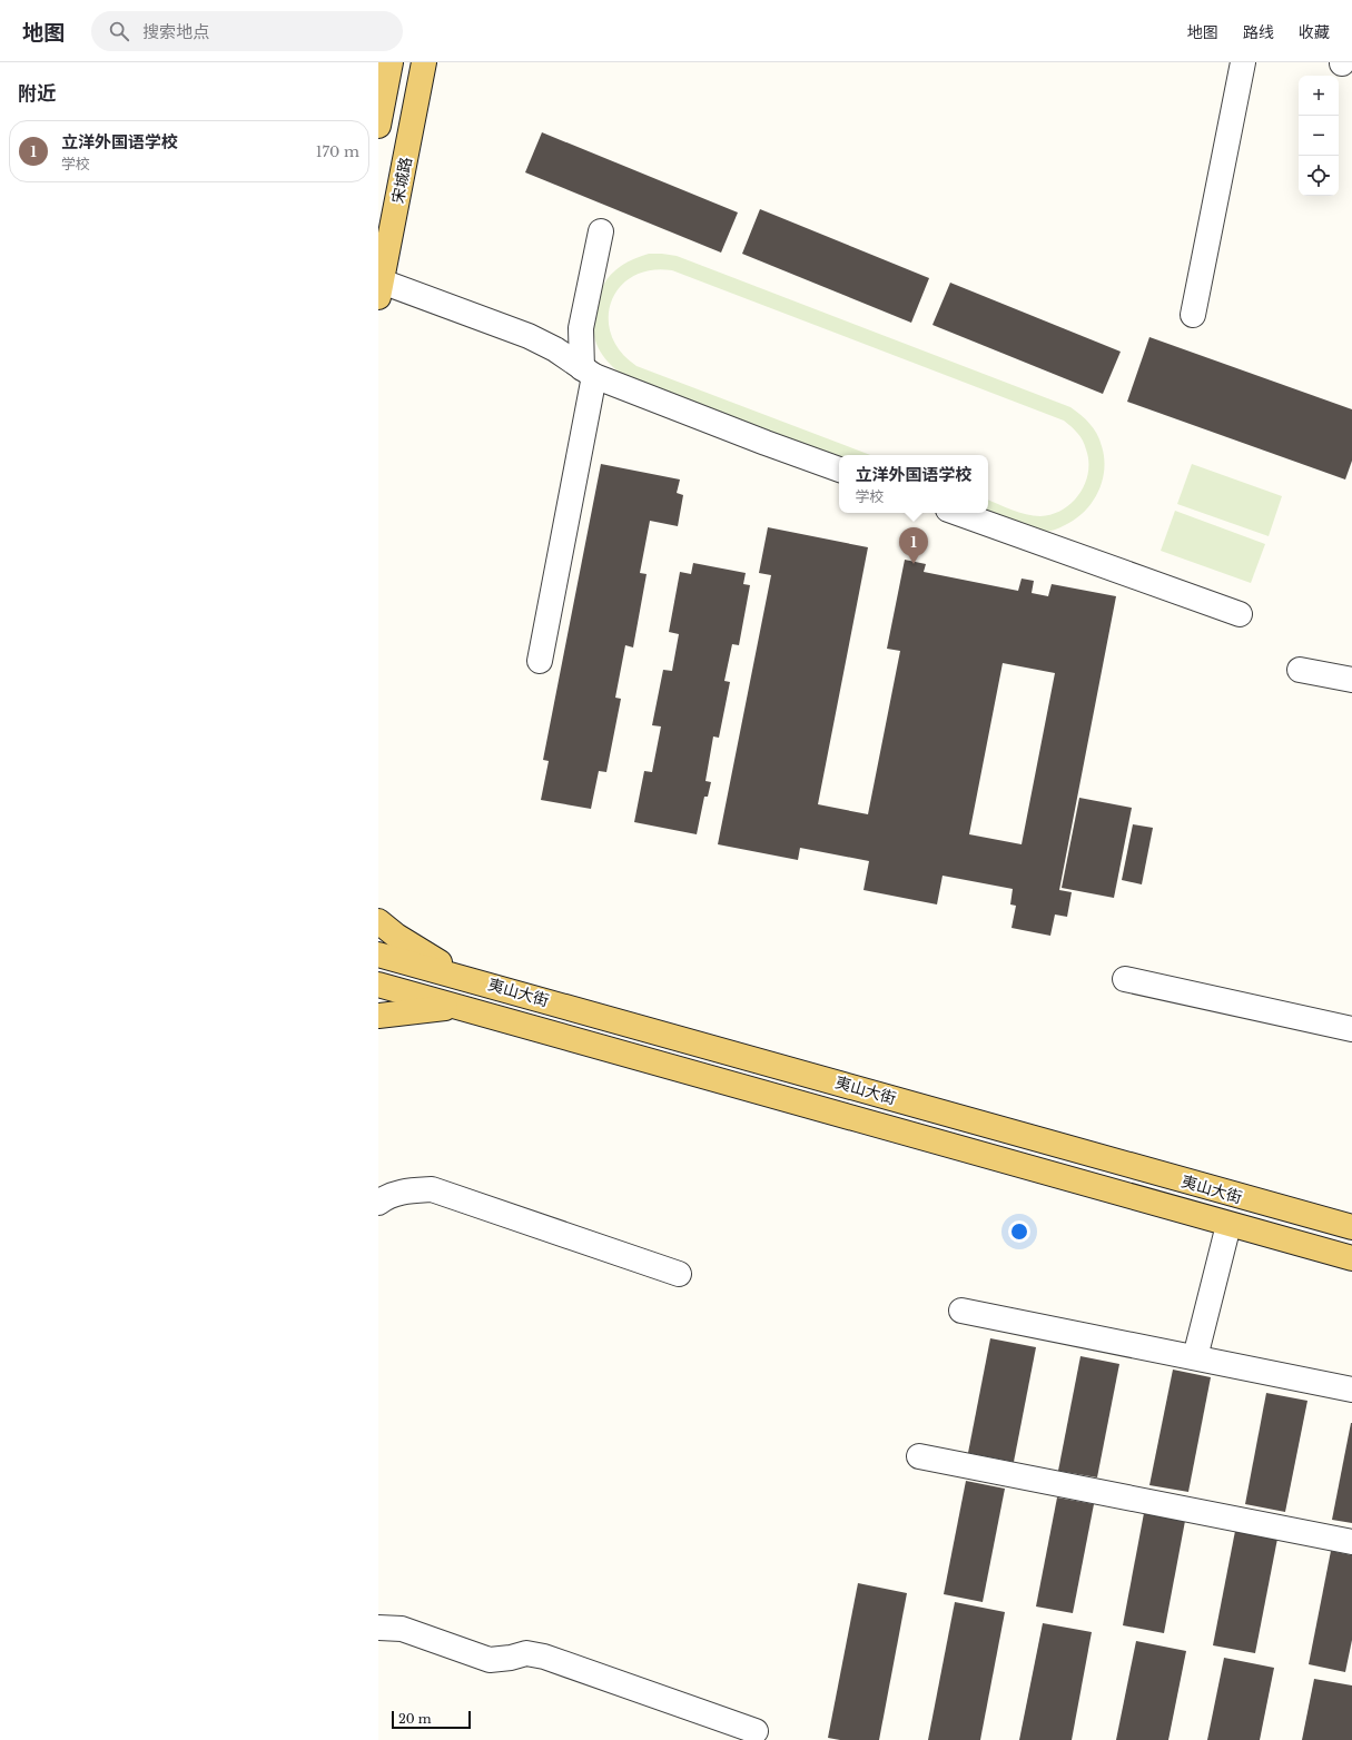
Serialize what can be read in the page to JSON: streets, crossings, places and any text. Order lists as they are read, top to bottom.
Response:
{
  "streets": {
    "main road": ["宋城路", "夷山大街"]
  },
  "scale_bar": "20 m",
  "page": {
    "header": "地图",
    "search": "搜索地点",
    "nav": ["地图", "路线", "收藏"],
    "heading": "附近",
    "map_buttons": ["+", "−"],
    "list": [
      {
        "mark": "1",
        "name": "立洋外国语学校",
        "note": "学校",
        "value": "170 m"
      }
    ],
    "popup": ["立洋外国语学校", "学校"],
    "pins": "1",
    "scale": "20 m"
  }
}
